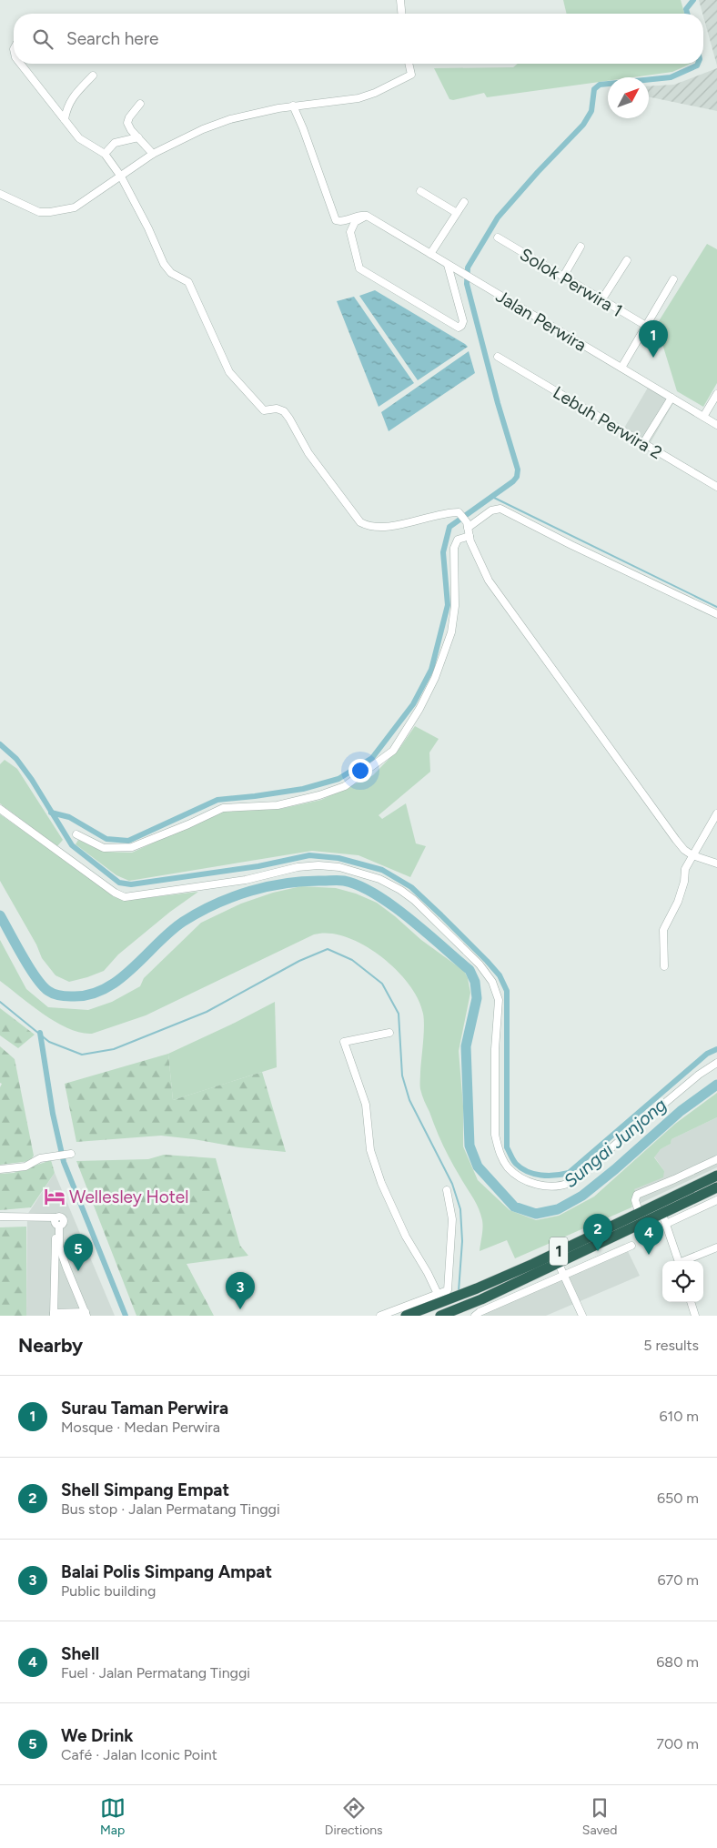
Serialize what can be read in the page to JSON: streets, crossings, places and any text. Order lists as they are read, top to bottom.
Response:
{
  "streets": {
    "highway": ["1"],
    "street": ["Solok Perwira 1", "Jalan Perwira", "Lebuh Perwira 2"]
  },
  "water": ["Sungai Junjong"],
  "places": {
    "hotel": ["Wellesley Hotel"]
  },
  "north": "top right",
  "page": {
    "search": "Search here",
    "pins": [
      "1",
      "2",
      "4",
      "5",
      "3"
    ],
    "heading": ["Nearby", "5 results"],
    "list": [
      {
        "mark": "1",
        "name": "Surau Taman Perwira",
        "note": "Mosque · Medan Perwira",
        "value": "610 m"
      },
      {
        "mark": "2",
        "name": "Shell Simpang Empat",
        "note": "Bus stop · Jalan Permatang Tinggi",
        "value": "650 m"
      },
      {
        "mark": "3",
        "name": "Balai Polis Simpang Ampat",
        "note": "Public building",
        "value": "670 m"
      },
      {
        "mark": "4",
        "name": "Shell",
        "note": "Fuel · Jalan Permatang Tinggi",
        "value": "680 m"
      },
      {
        "mark": "5",
        "name": "We Drink",
        "note": "Café · Jalan Iconic Point",
        "value": "700 m"
      }
    ],
    "nav": ["Map", "Directions", "Saved"]
  }
}
